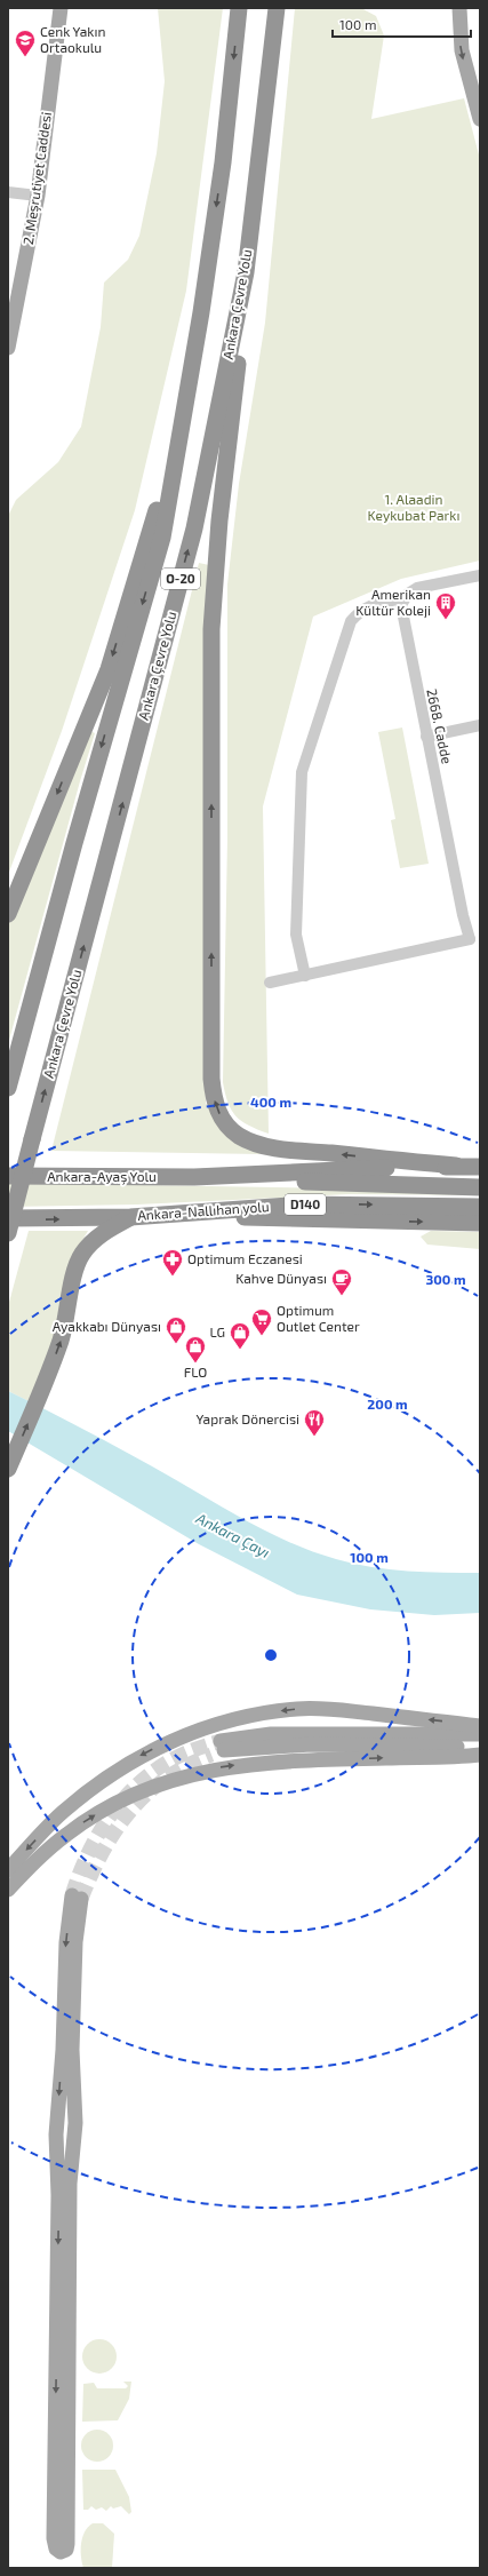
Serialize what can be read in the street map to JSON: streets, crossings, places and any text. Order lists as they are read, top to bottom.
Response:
{
  "streets": {
    "highway": [
      "Ankara Çevre Yolu",
      "O-20",
      "Ankara-Ayaş Yolu",
      "D140",
      "Ankara-Nallıhan yolu"
    ],
    "main road": ["2. Meşrutiyet Caddesi"],
    "street": ["2668. Cadde"]
  },
  "crossings": [
    ["Ankara-Ayaş Yolu", "Ankara-Nallıhan yolu"]
  ],
  "water": ["Ankara Çayı"],
  "parks": ["1. Alaadin Keykubat Parkı"],
  "places": {
    "school or university": ["Cenk Yakın Ortaokulu"],
    "building": ["Amerikan Kültür Koleji"],
    "pharmacy": ["Optimum Eczanesi"],
    "cafe": ["Kahve Dünyası"],
    "supermarket": ["Optimum Outlet Center"],
    "shop": ["Ayakkabı Dünyası", "LG", "FLO"],
    "restaurant": ["Yaprak Dönercisi"]
  },
  "scale_bar": "100 m",
  "rings": [
    "400 m",
    "300 m",
    "200 m",
    "100 m"
  ]
}
